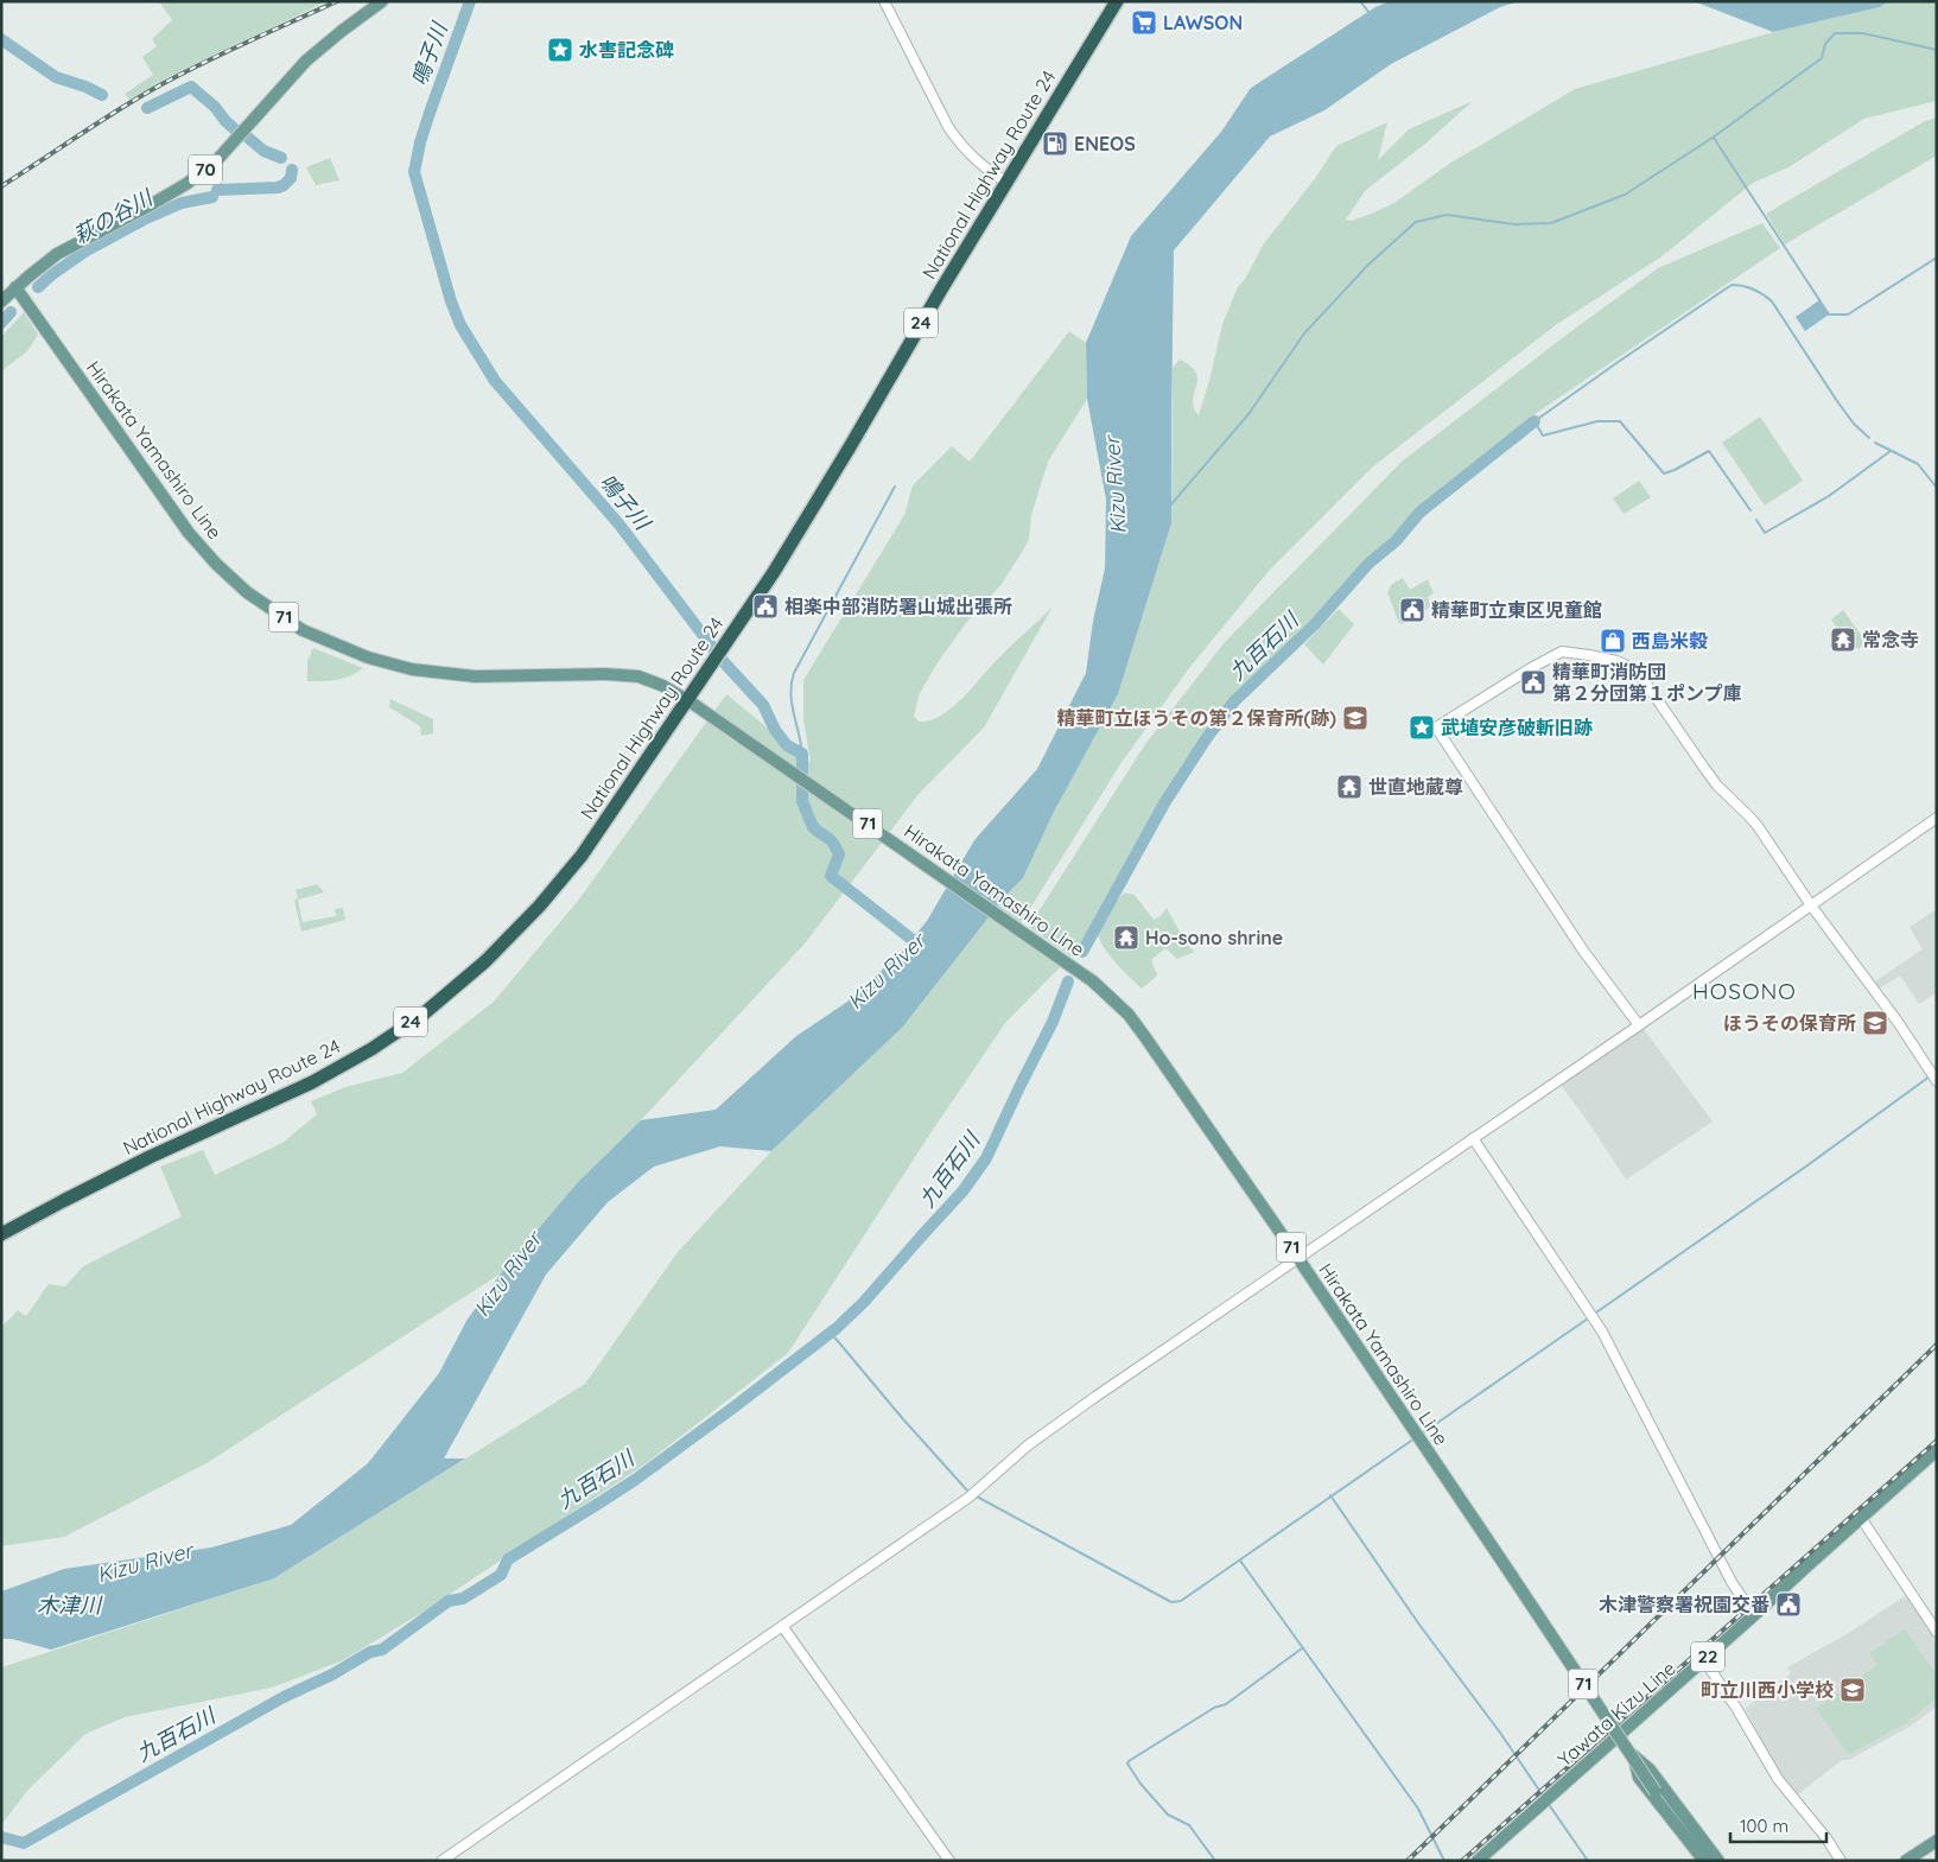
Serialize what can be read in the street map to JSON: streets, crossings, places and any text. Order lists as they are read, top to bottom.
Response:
{
  "streets": {
    "highway": ["National Highway Route 24", "24"],
    "main road": [
      "70",
      "Hirakata Yamashiro Line",
      "71",
      "22",
      "Yawata Kizu Line"
    ]
  },
  "crossings": [
    ["70", "Hirakata Yamashiro Line"],
    ["National Highway Route 24", "Hirakata Yamashiro Line"]
  ],
  "districts": ["HOSONO"],
  "water": [
    "鳴子川",
    "萩の谷川",
    "Kizu River",
    "九百石川",
    "木津川"
  ],
  "places": {
    "supermarket": ["LAWSON"],
    "place": ["水害記念碑", "武埴安彦破斬旧跡"],
    "fuel station": ["ENEOS"],
    "public building": [
      "相楽中部消防署山城出張所",
      "精華町立東区児童館",
      "精華町消防団 第２分団第１ポンプ庫",
      "木津警察署祝園交番"
    ],
    "temple": ["常念寺", "世直地蔵尊", "Ho-sono shrine"],
    "shop": ["西島米穀"],
    "school or university": ["精華町立ほうその第２保育所(跡)", "ほうその保育所", "町立川西小学校"]
  },
  "scale_bar": "100 m"
}
